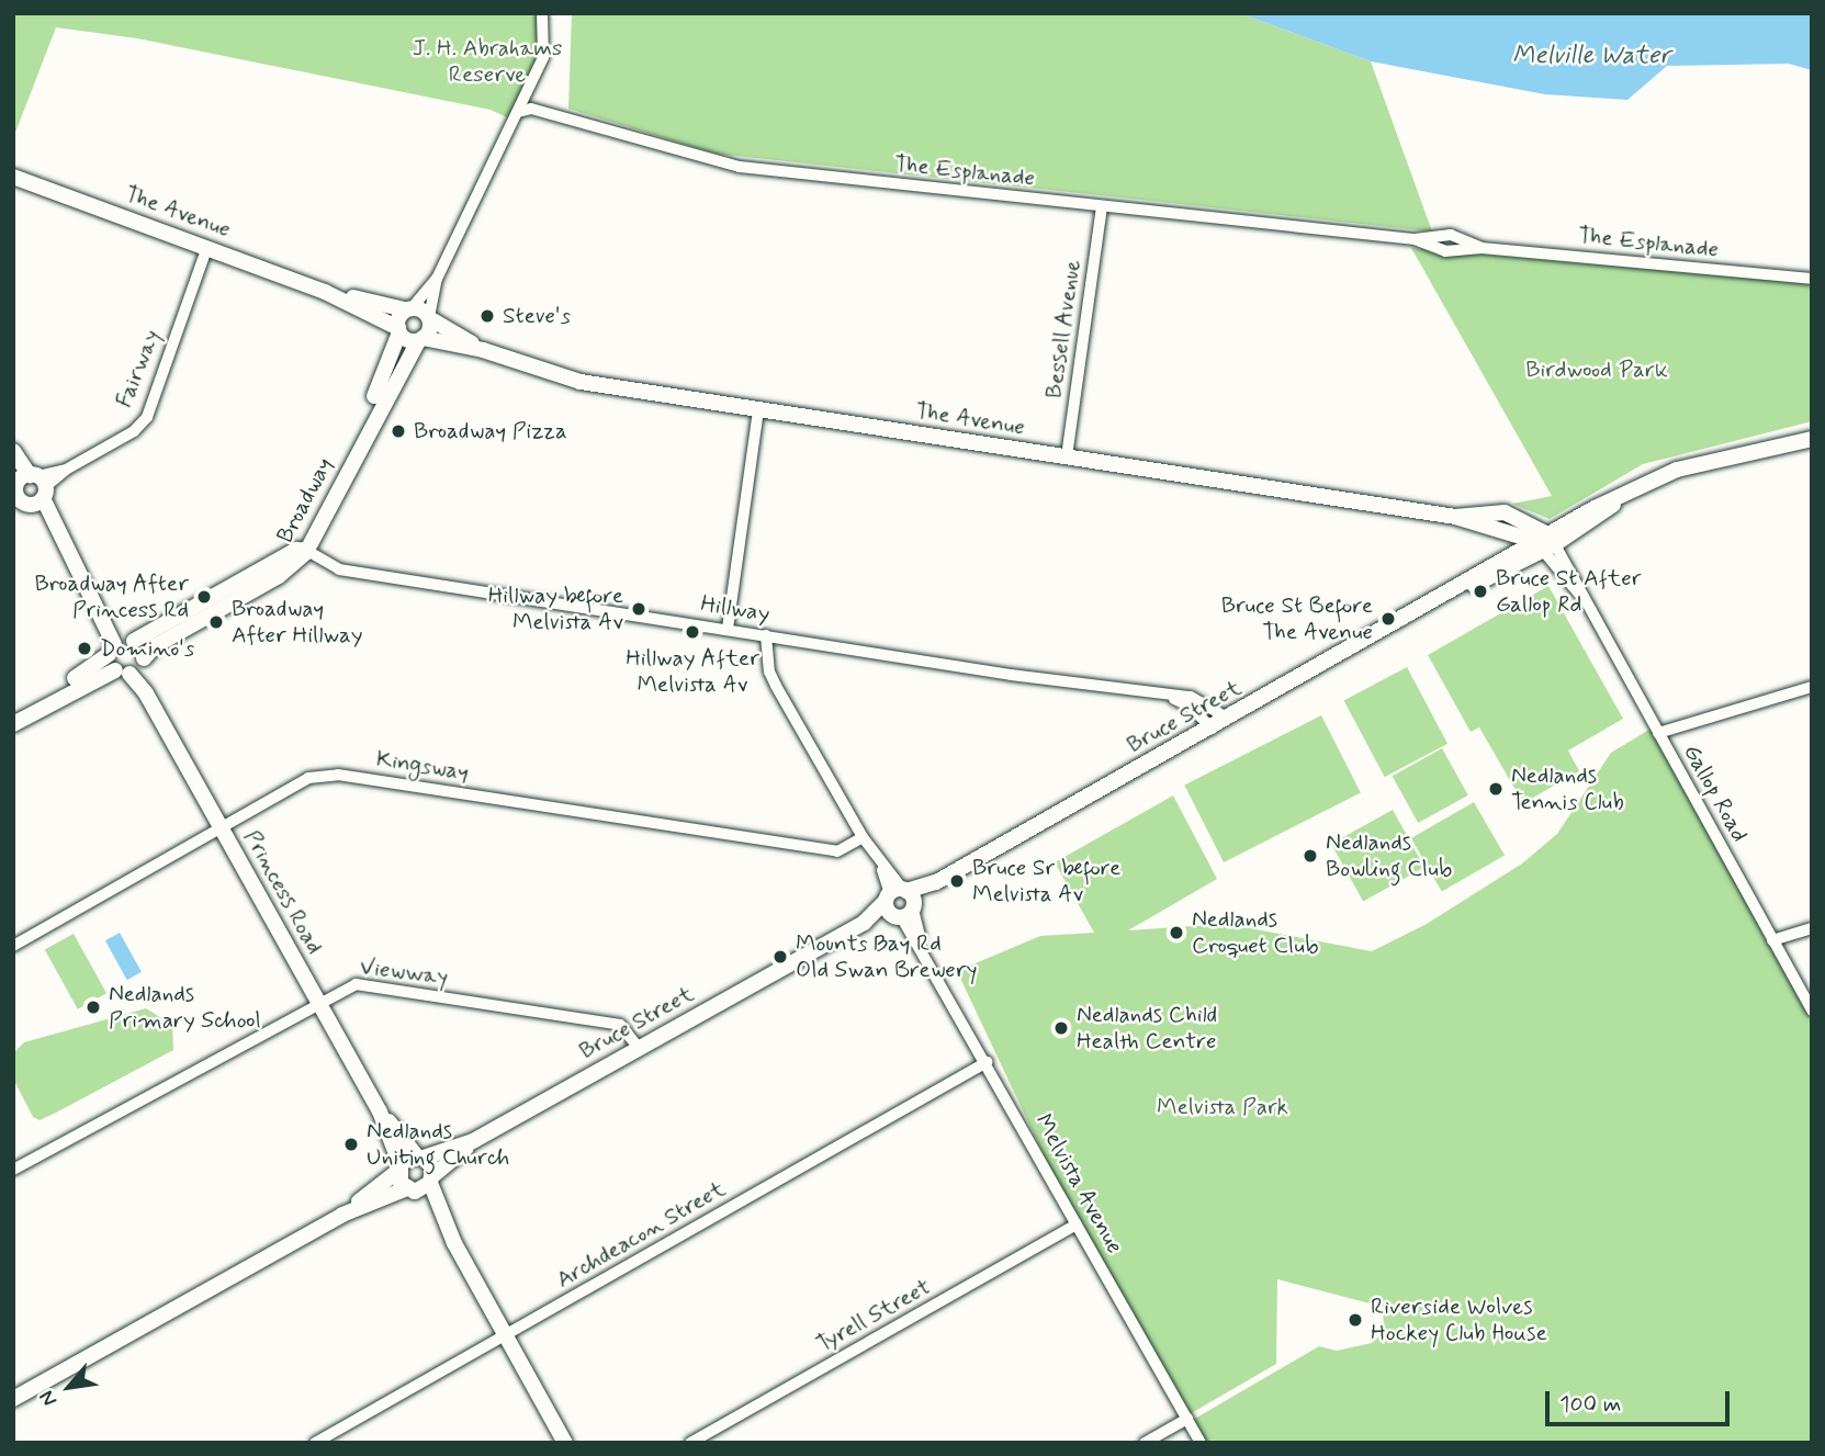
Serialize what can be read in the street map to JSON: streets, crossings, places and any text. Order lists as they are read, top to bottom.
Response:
{
  "streets": {
    "street": [
      "The Esplanade",
      "The Avenue",
      "Bessell Avenue",
      "Fairway",
      "Broadway",
      "Hillway",
      "Bruce Street",
      "Kingsway",
      "Gallop Road",
      "Princess Road",
      "Viewway",
      "Melvista Avenue",
      "Archdeacon Street",
      "Tyrell Street"
    ]
  },
  "crossings": [
    ["The Esplanade", "Bessell Avenue"],
    ["The Avenue", "Bessell Avenue"],
    ["The Avenue", "Fairway"],
    ["The Avenue", "Broadway"],
    ["The Avenue", "Bruce Street"],
    ["The Avenue", "Gallop Road"],
    ["Broadway", "Hillway"],
    ["Broadway", "Princess Road"],
    ["Hillway", "Bruce Street"],
    ["Hillway", "Melvista Avenue"],
    ["Bruce Street", "Gallop Road"],
    ["Bruce Street", "Princess Road"],
    ["Bruce Street", "Viewway"],
    ["Bruce Street", "Melvista Avenue"],
    ["Kingsway", "Princess Road"],
    ["Kingsway", "Melvista Avenue"],
    ["Princess Road", "Viewway"],
    ["Melvista Avenue", "Archdeacon Street"],
    ["Melvista Avenue", "Tyrell Street"]
  ],
  "water": ["Melville Water"],
  "parks": ["J. H. Abrahams Reserve", "Birdwood Park", "Melvista Park"],
  "places": [
    "Steve's",
    "Broadway Pizza",
    "Bruce St After Gallop Rd",
    "Broadway After Princess Rd",
    "Hillway before Melvista Av",
    "Bruce St Before The Avenue",
    "Broadway After Hillway",
    "Hillway After Melvista Av",
    "Domino's",
    "Nedlands Tennis Club",
    "Nedlands Bowling Club",
    "Bruce Sr before Melvista Av",
    "Nedlands Croquet Club",
    "Mounts Bay Rd Old Swan Brewery",
    "Nedlands Primary School",
    "Nedlands Child Health Centre",
    "Nedlands Uniting Church",
    "Riverside Wolves Hockey Club House"
  ],
  "scale_bar": "100 m",
  "north": "bottom left"
}
